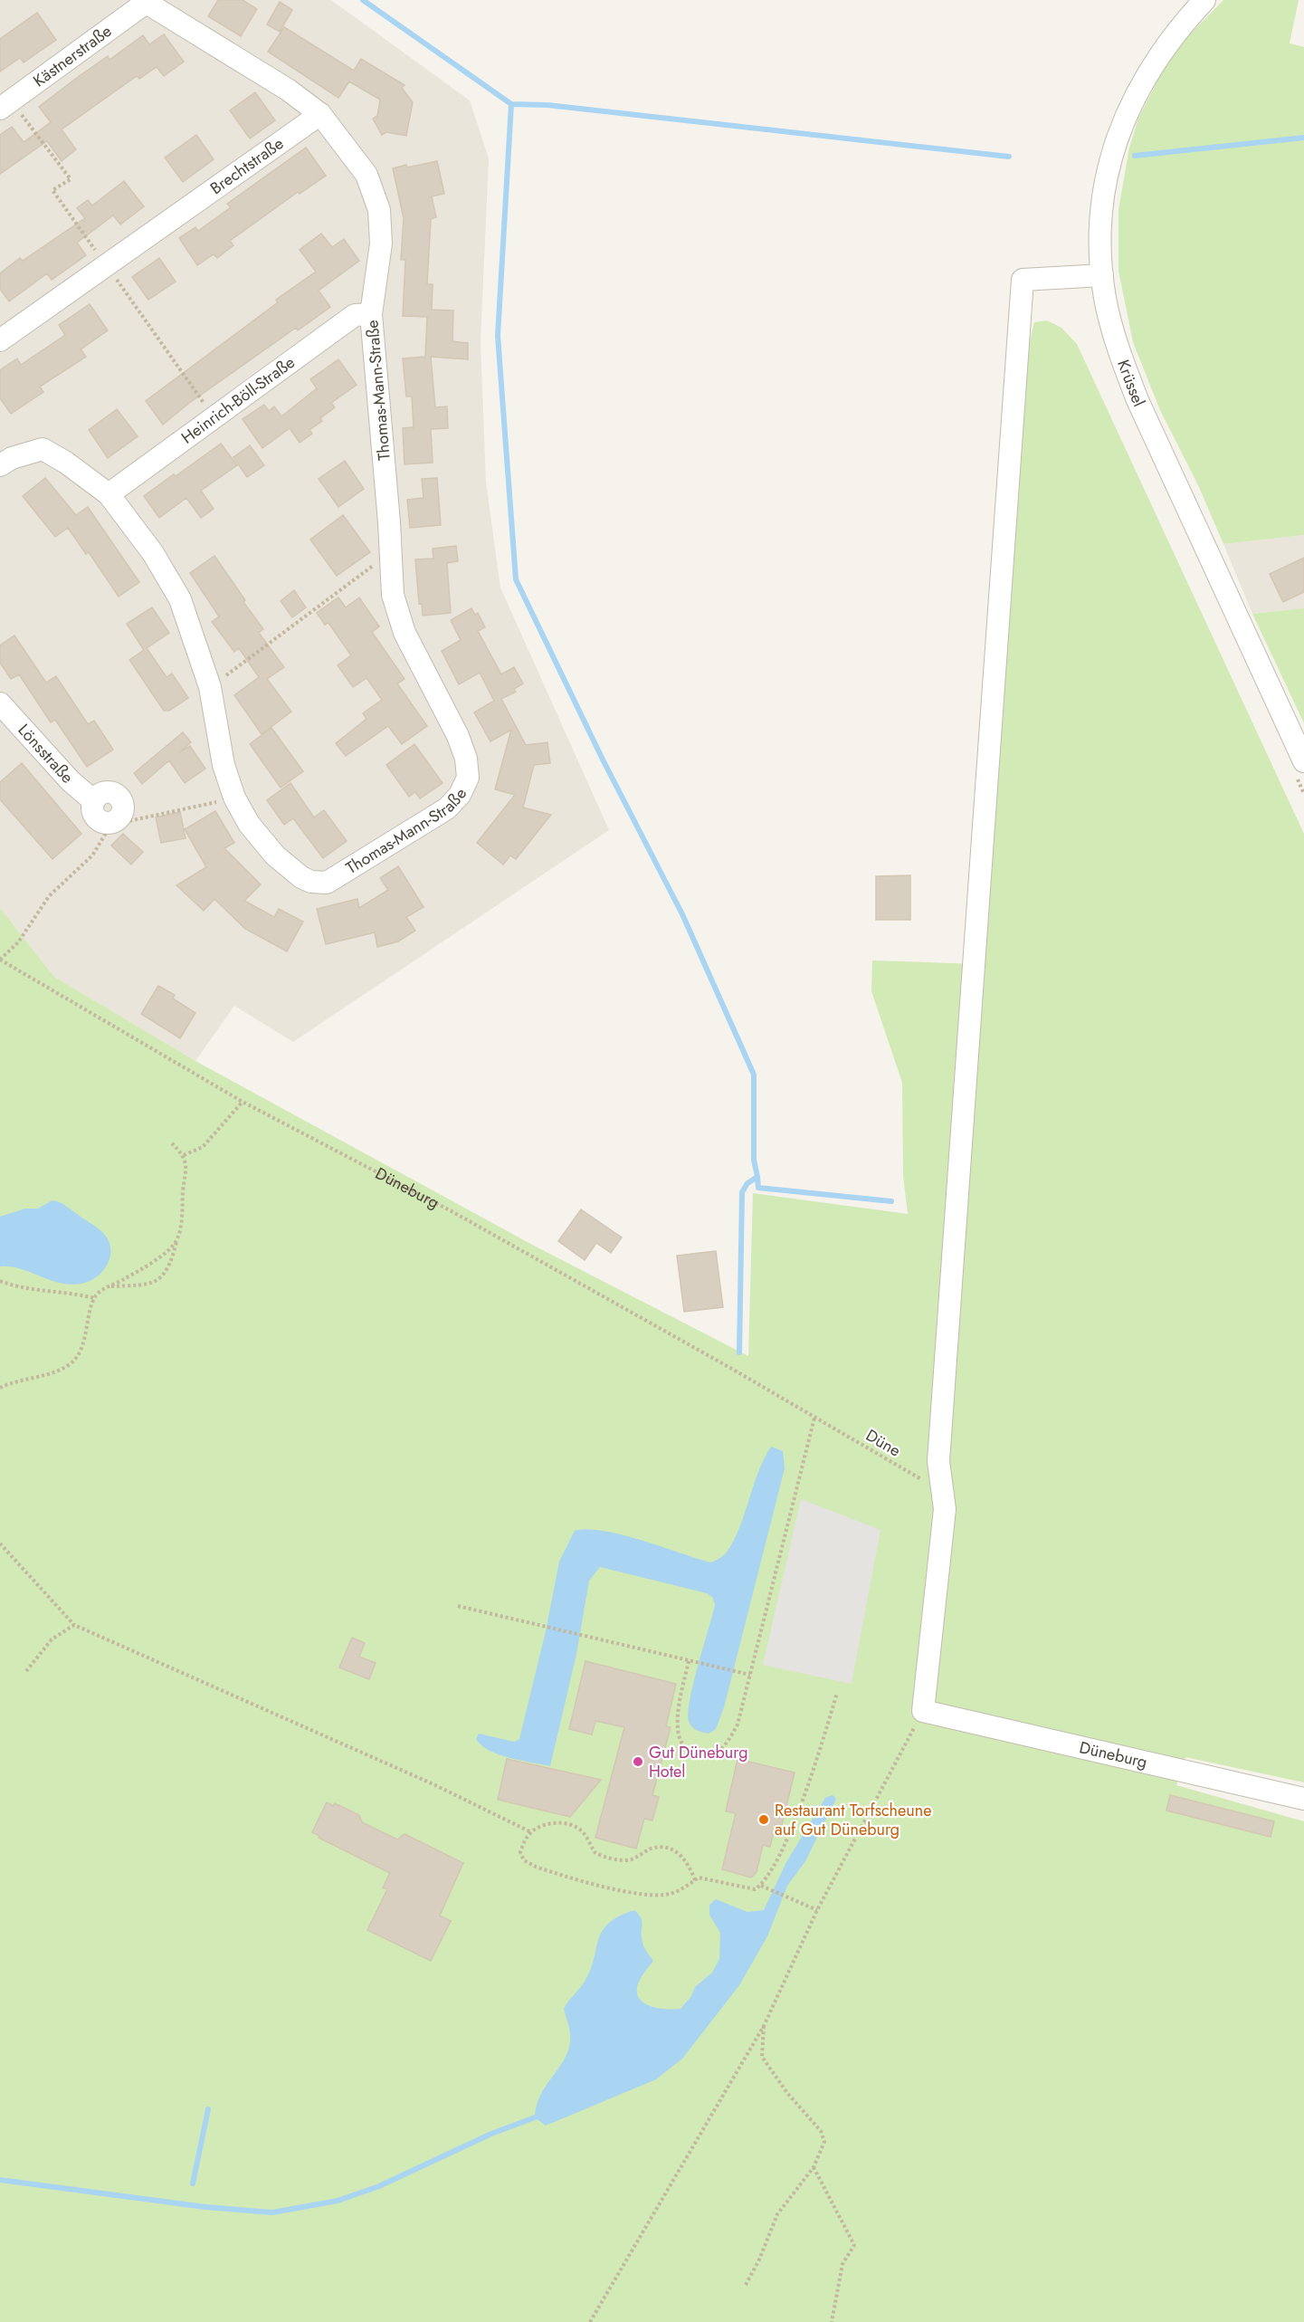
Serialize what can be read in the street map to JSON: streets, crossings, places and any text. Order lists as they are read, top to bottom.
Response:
{
  "streets": {
    "street": [
      "Kästnerstraße",
      "Brechtstraße",
      "Krüssel",
      "Thomas-Mann-Straße",
      "Heinrich-Böll-Straße",
      "Lönsstraße",
      "Düneburg"
    ],
    "path": ["Düne"]
  },
  "crossings": [
    ["Brechtstraße", "Thomas-Mann-Straße"],
    ["Thomas-Mann-Straße", "Heinrich-Böll-Straße"],
    ["Düneburg", "Düne"]
  ],
  "places": ["Gut Düneburg Hotel", "Restaurant Torfscheune auf Gut Düneburg"]
}
